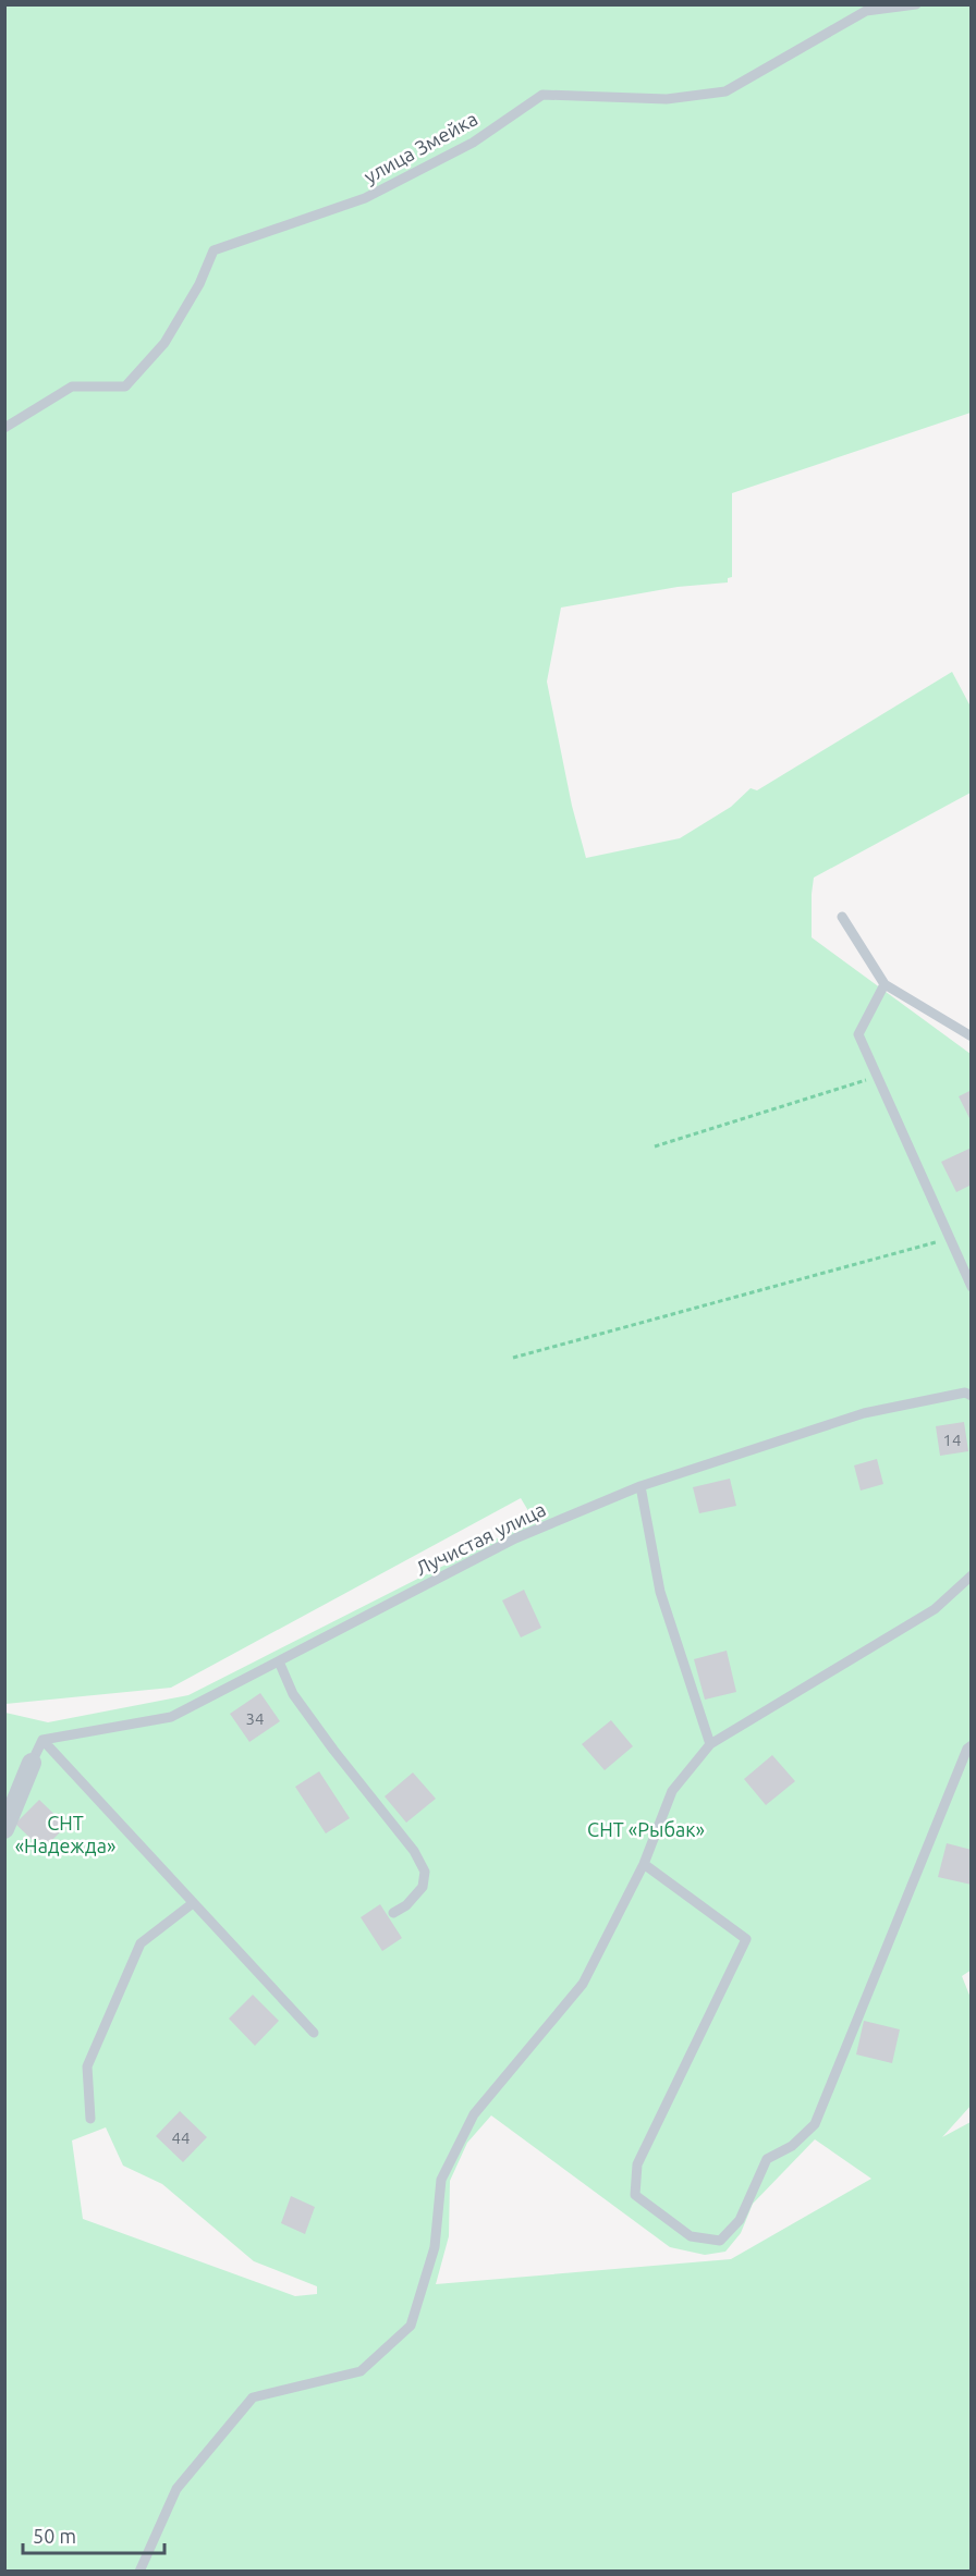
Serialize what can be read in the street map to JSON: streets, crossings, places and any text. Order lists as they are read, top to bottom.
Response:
{
  "streets": {
    "lane": ["улица Змейка", "Лучистая улица"]
  },
  "parks": ["СНТ «Надежда»", "СНТ «Рыбак»"],
  "house_numbers": ["14", "34", "44"],
  "scale_bar": "50 m"
}
